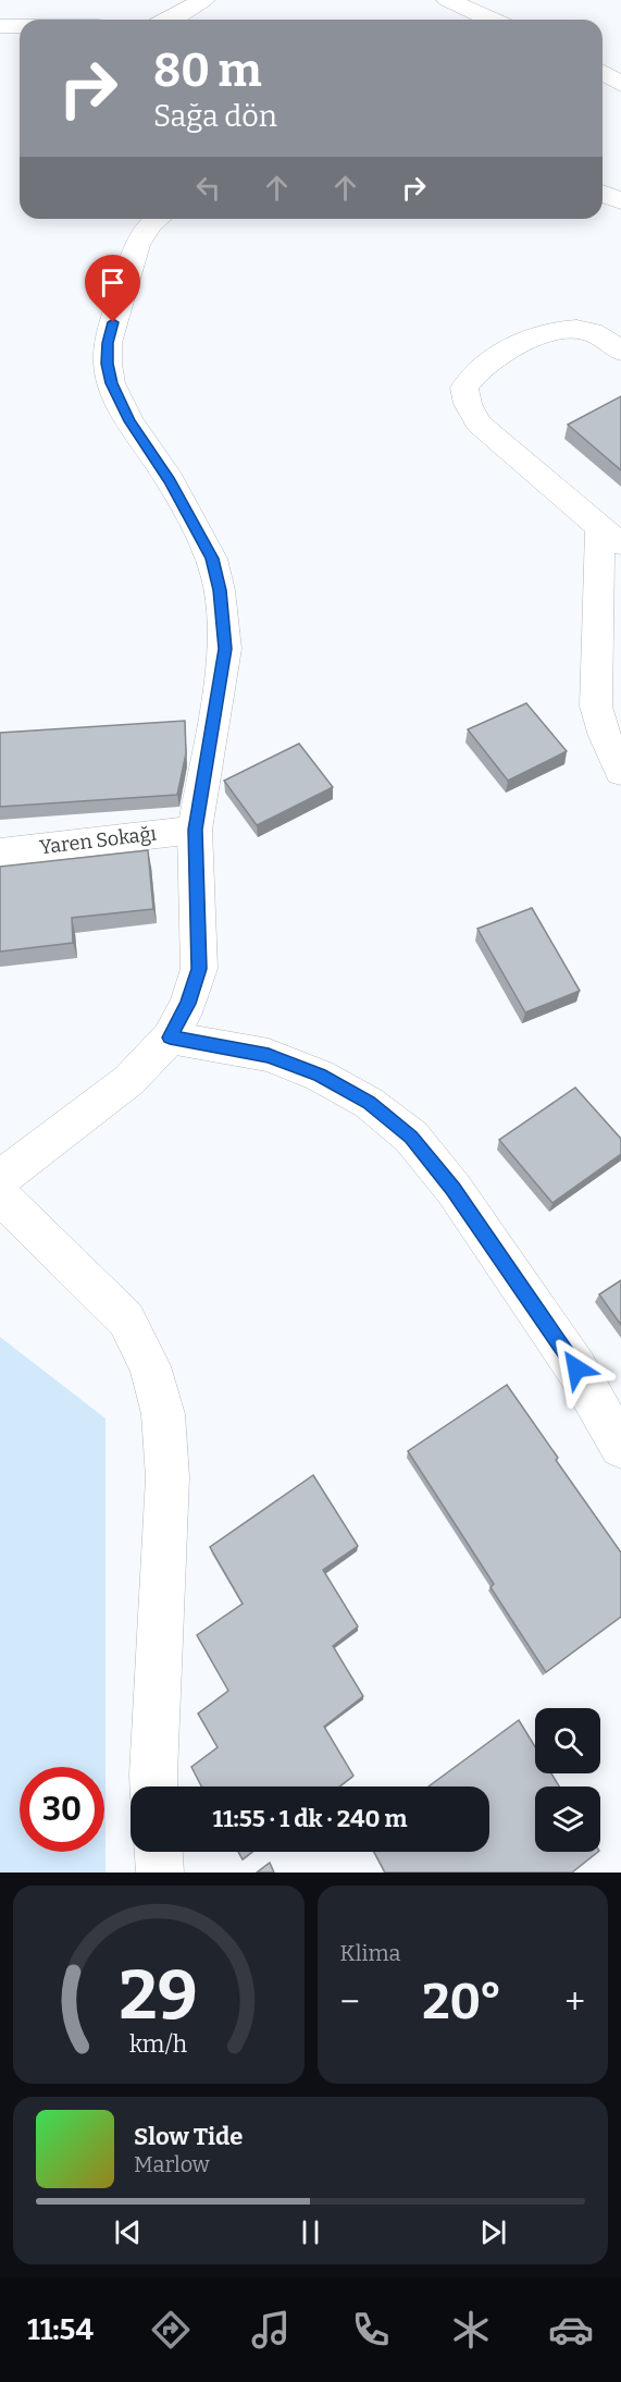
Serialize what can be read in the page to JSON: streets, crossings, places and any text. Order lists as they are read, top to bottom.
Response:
{
  "streets": {
    "street": ["Yaren Sokağı"]
  },
  "page": {
    "turn": ["80 m", "Sağa dön"],
    "limit": "30",
    "trip": "11:55 · 1 dk · 240 m",
    "tile": "Klima",
    "heat": ["−", "20°", "+"],
    "song": ["Slow Tide", "Marlow"],
    "tabs": "11:54",
    "gauge": ["29", "km/h"]
  }
}
